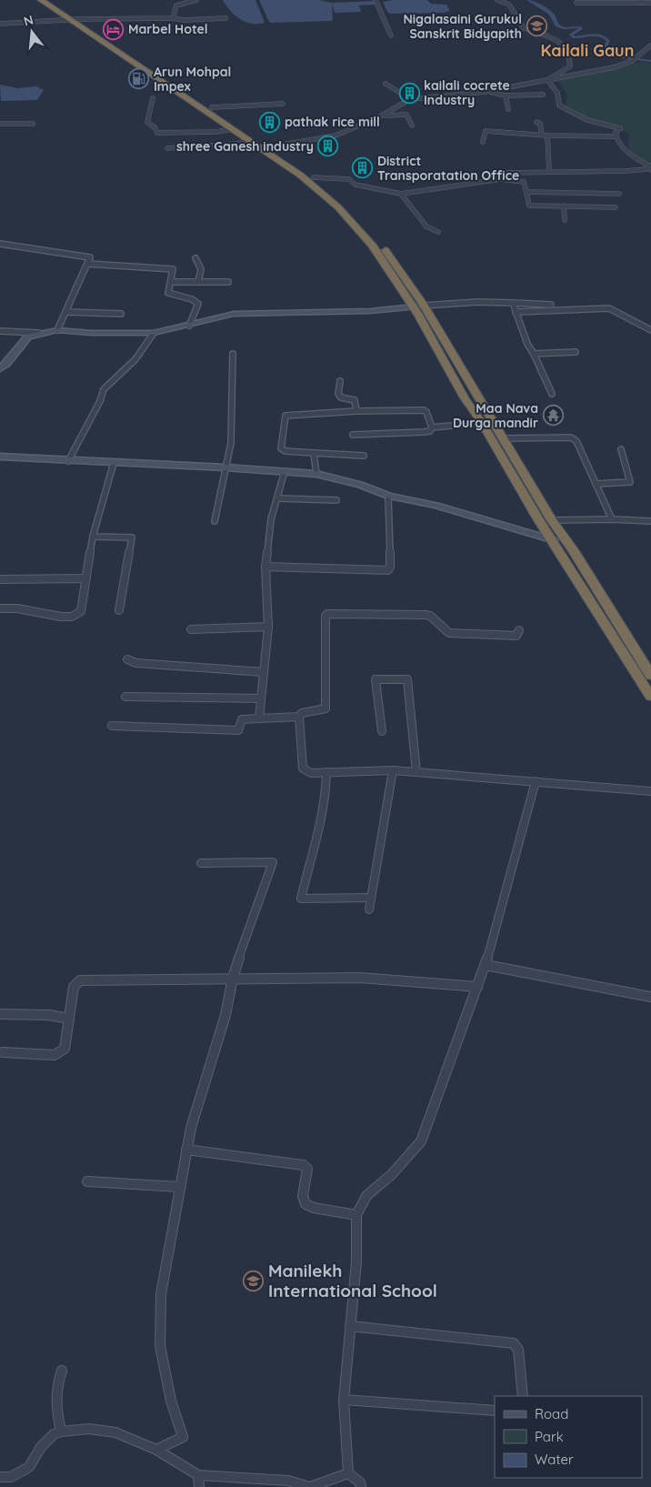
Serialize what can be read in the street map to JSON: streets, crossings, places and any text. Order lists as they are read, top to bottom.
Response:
{
  "districts": ["Kailali Gaun"],
  "places": {
    "school or university": ["Nigalasaini Gurukul Sanskrit Bidyapith", "Manilekh International School"],
    "hotel": ["Marbel Hotel"],
    "fuel station": ["Arun Mohpal Impex"],
    "building": [
      "kailali cocrete Industry",
      "pathak rice mill",
      "shree Ganesh industry",
      "District Transporatation Office"
    ],
    "temple": ["Maa Nava Durga mandir"]
  },
  "legend": ["Road", "Park", "Water"],
  "north": "top"
}
